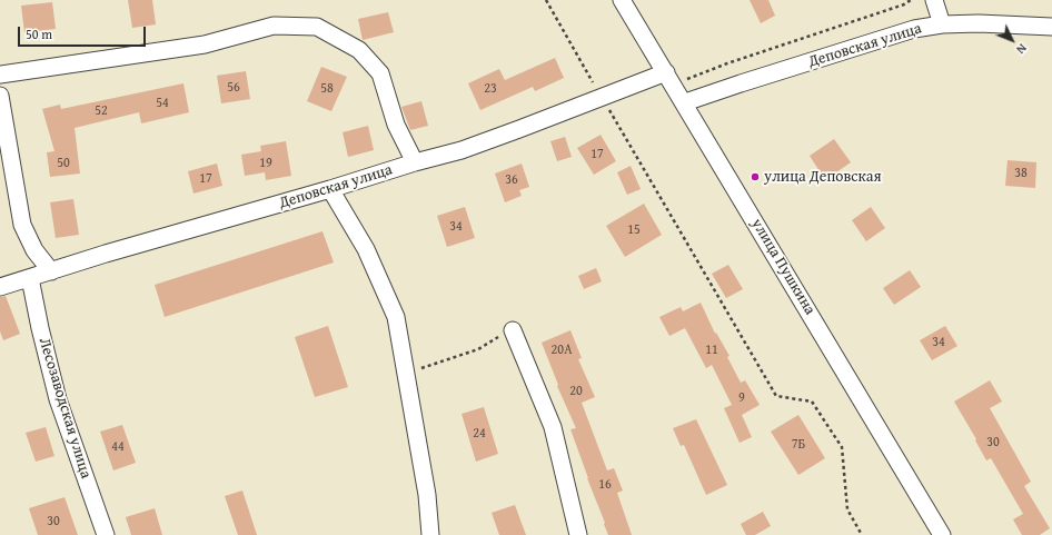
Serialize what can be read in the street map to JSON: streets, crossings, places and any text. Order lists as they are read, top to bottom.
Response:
{
  "streets": {
    "street": ["Деповская улица", "улица Пушкина", "Лесозаводская улица"]
  },
  "crossings": [
    ["Деповская улица", "улица Пушкина"],
    ["Деповская улица", "Лесозаводская улица"]
  ],
  "places": ["улица Деповская"],
  "house_numbers": [
    "56",
    "58",
    "23",
    "54",
    "52",
    "17",
    "50",
    "19",
    "38",
    "17",
    "36",
    "34",
    "15",
    "34",
    "20А",
    "11",
    "20",
    "9",
    "24",
    "30",
    "7Б",
    "44",
    "16",
    "30"
  ],
  "scale_bar": "50 m",
  "north": "bottom right"
}
